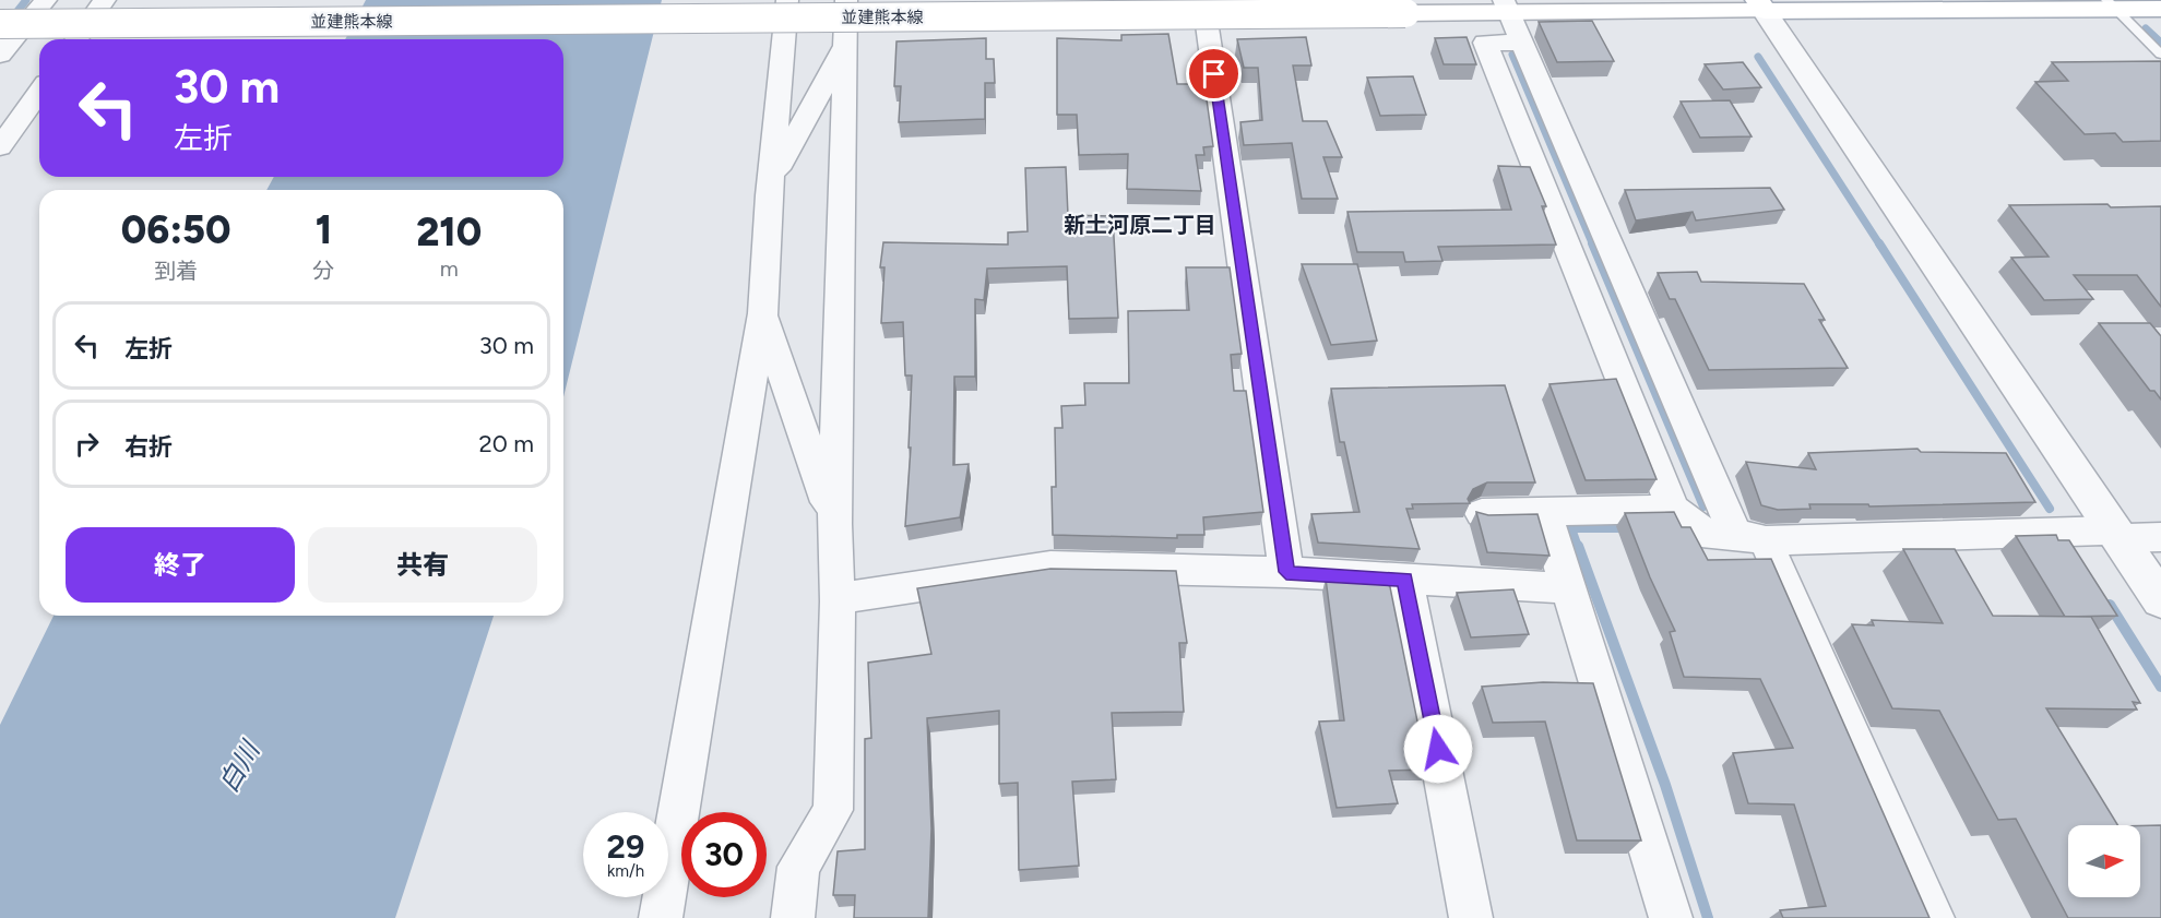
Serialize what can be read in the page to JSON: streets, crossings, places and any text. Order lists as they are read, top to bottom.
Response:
{
  "streets": {
    "main road": ["並建熊本線"]
  },
  "districts": ["新土河原二丁目"],
  "water": ["白川"],
  "north": "right",
  "page": {
    "turn": ["30 m", "左折"],
    "eta": [
      "06:50",
      "到着",
      "1",
      "分",
      "210",
      "m"
    ],
    "list": [
      {
        "name": "左折",
        "value": "30 m"
      },
      {
        "name": "右折",
        "value": "20 m"
      }
    ],
    "buttons": ["終了", "共有"],
    "speed": "29 km/h",
    "limit": "30"
  }
}
